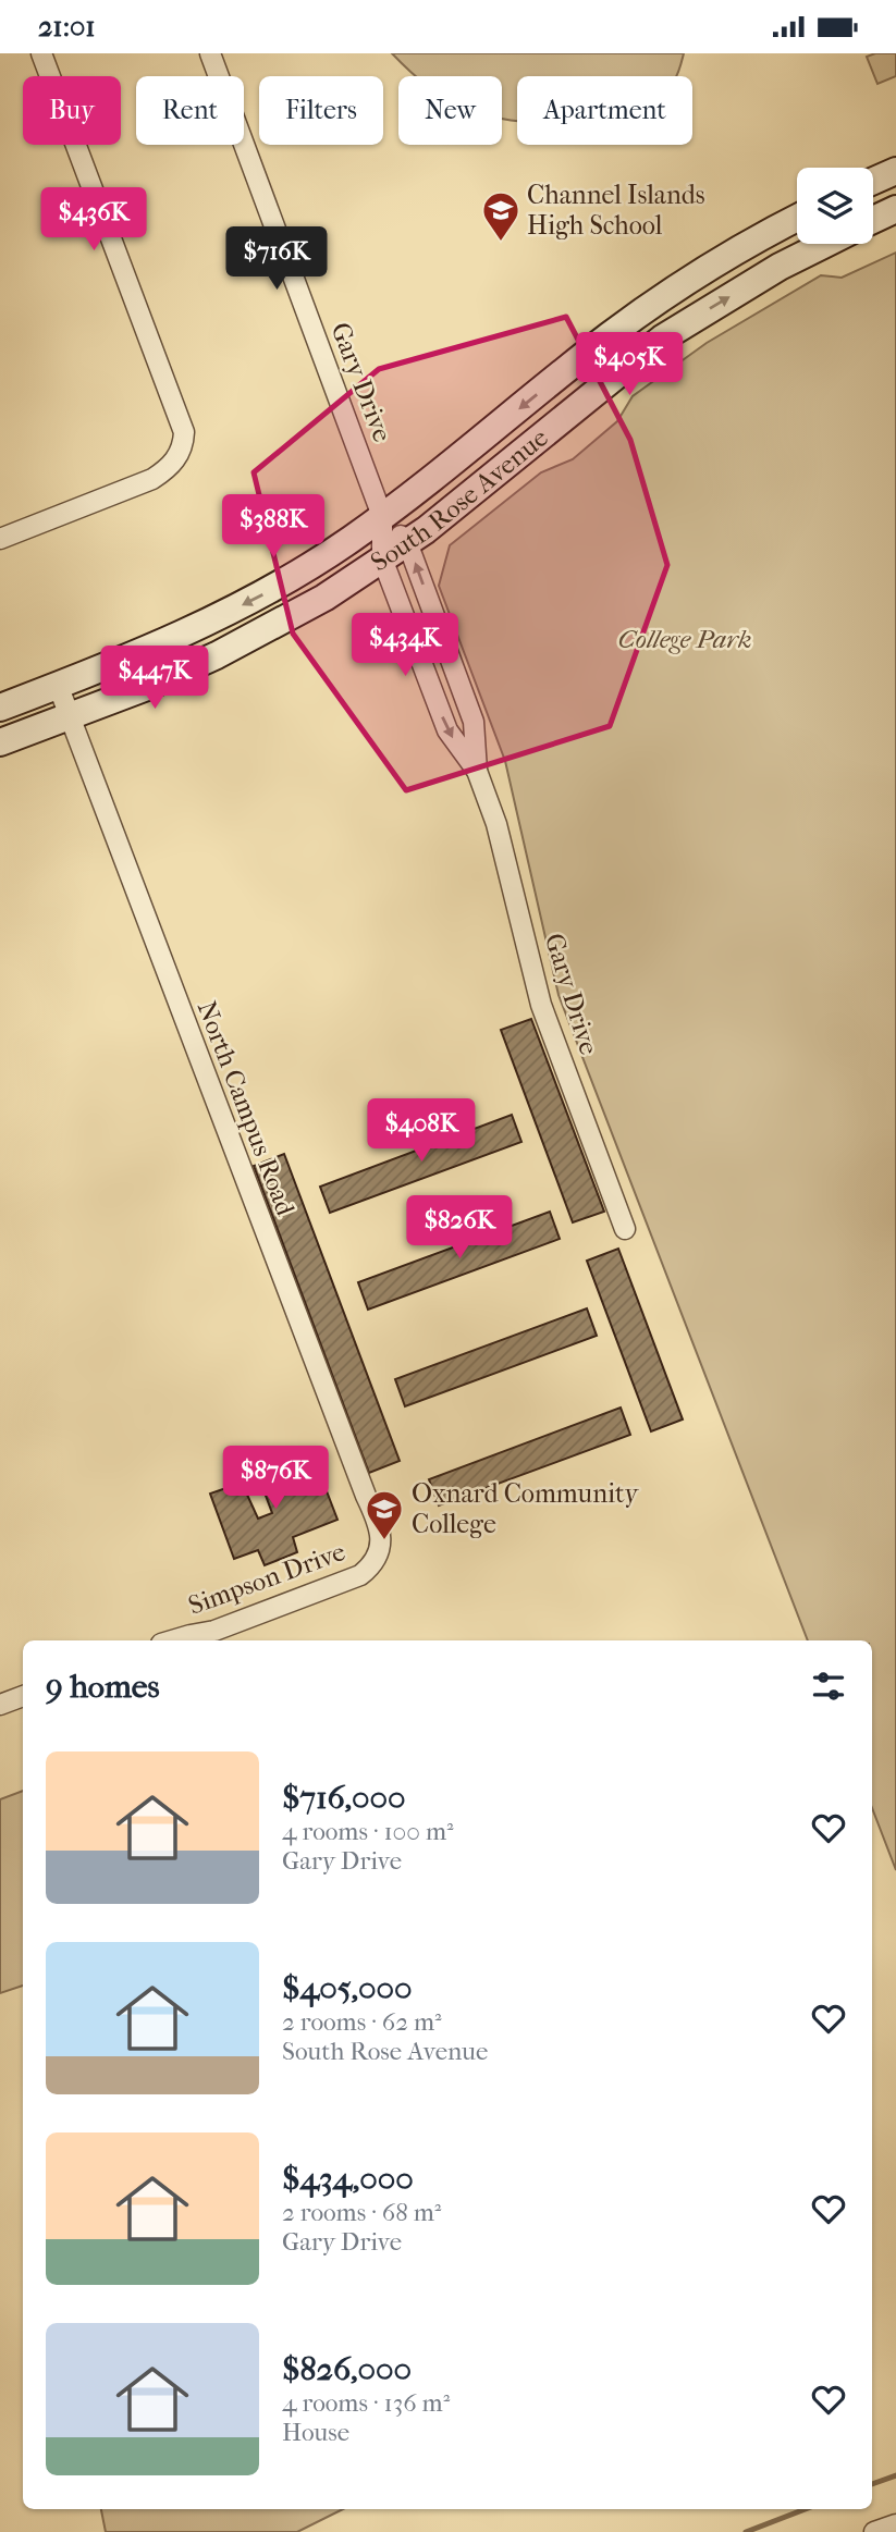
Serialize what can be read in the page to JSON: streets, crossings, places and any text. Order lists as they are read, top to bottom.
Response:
{
  "streets": {
    "main road": ["South Rose Avenue"],
    "street": ["Gary Drive", "North Campus Road", "Simpson Drive"]
  },
  "crossings": [
    ["Gary Drive", "South Rose Avenue"],
    ["South Rose Avenue", "North Campus Road"],
    ["North Campus Road", "Simpson Drive"]
  ],
  "parks": ["College Park"],
  "places": {
    "school or university": ["Channel Islands High School", "Oxnard Community College"]
  },
  "page": {
    "status": "21:01",
    "chip": [
      "Buy",
      "Rent",
      "Filters",
      "New",
      "Apartment"
    ],
    "price": [
      "$436K",
      "$716K",
      "$405K",
      "$388K",
      "$434K",
      "$447K",
      "$408K",
      "$826K",
      "$876K"
    ],
    "heading": "9 homes",
    "list": [
      {
        "name": "$716,000",
        "note": "4 rooms · 100 m² · Gary Drive"
      },
      {
        "name": "$405,000",
        "note": "2 rooms · 62 m² · South Rose Avenue"
      },
      {
        "name": "$434,000",
        "note": "2 rooms · 68 m² · Gary Drive"
      },
      {
        "name": "$826,000",
        "note": "4 rooms · 136 m² · House"
      }
    ]
  }
}
